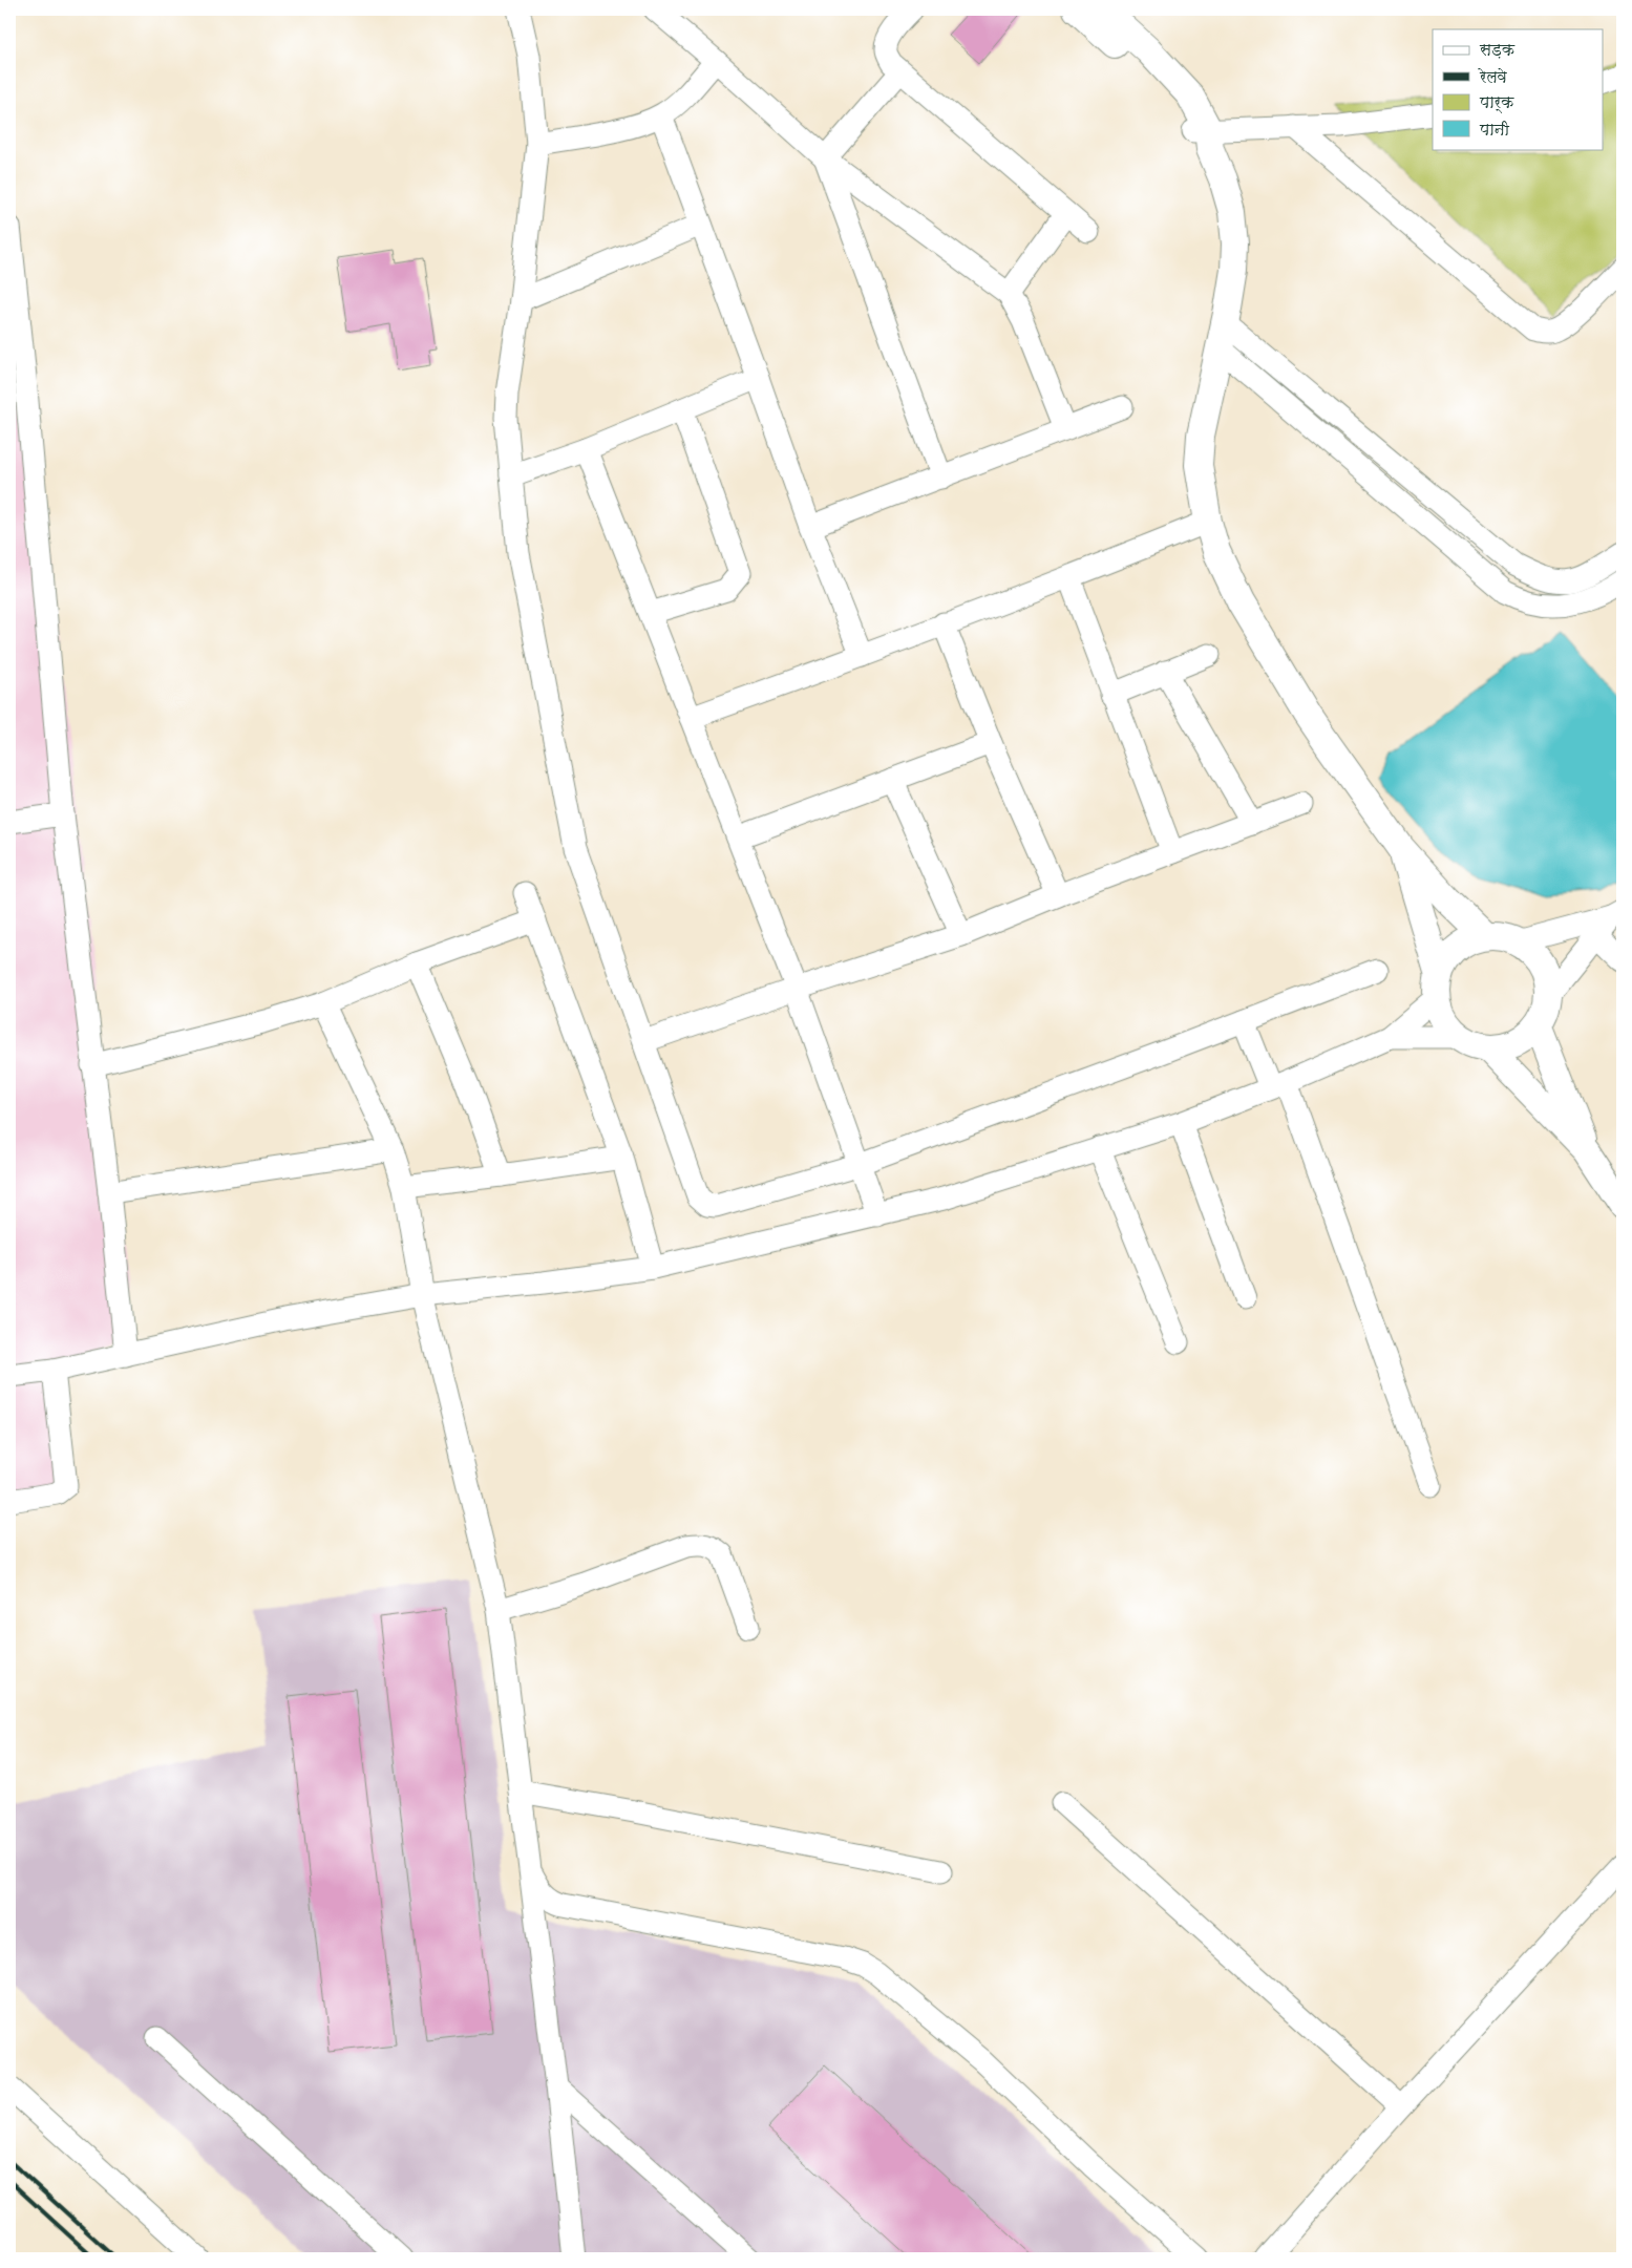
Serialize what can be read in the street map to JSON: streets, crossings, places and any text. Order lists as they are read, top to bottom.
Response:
{
  "legend": [
    "सड़क",
    "रेलवे",
    "पार्क",
    "पानी"
  ]
}
